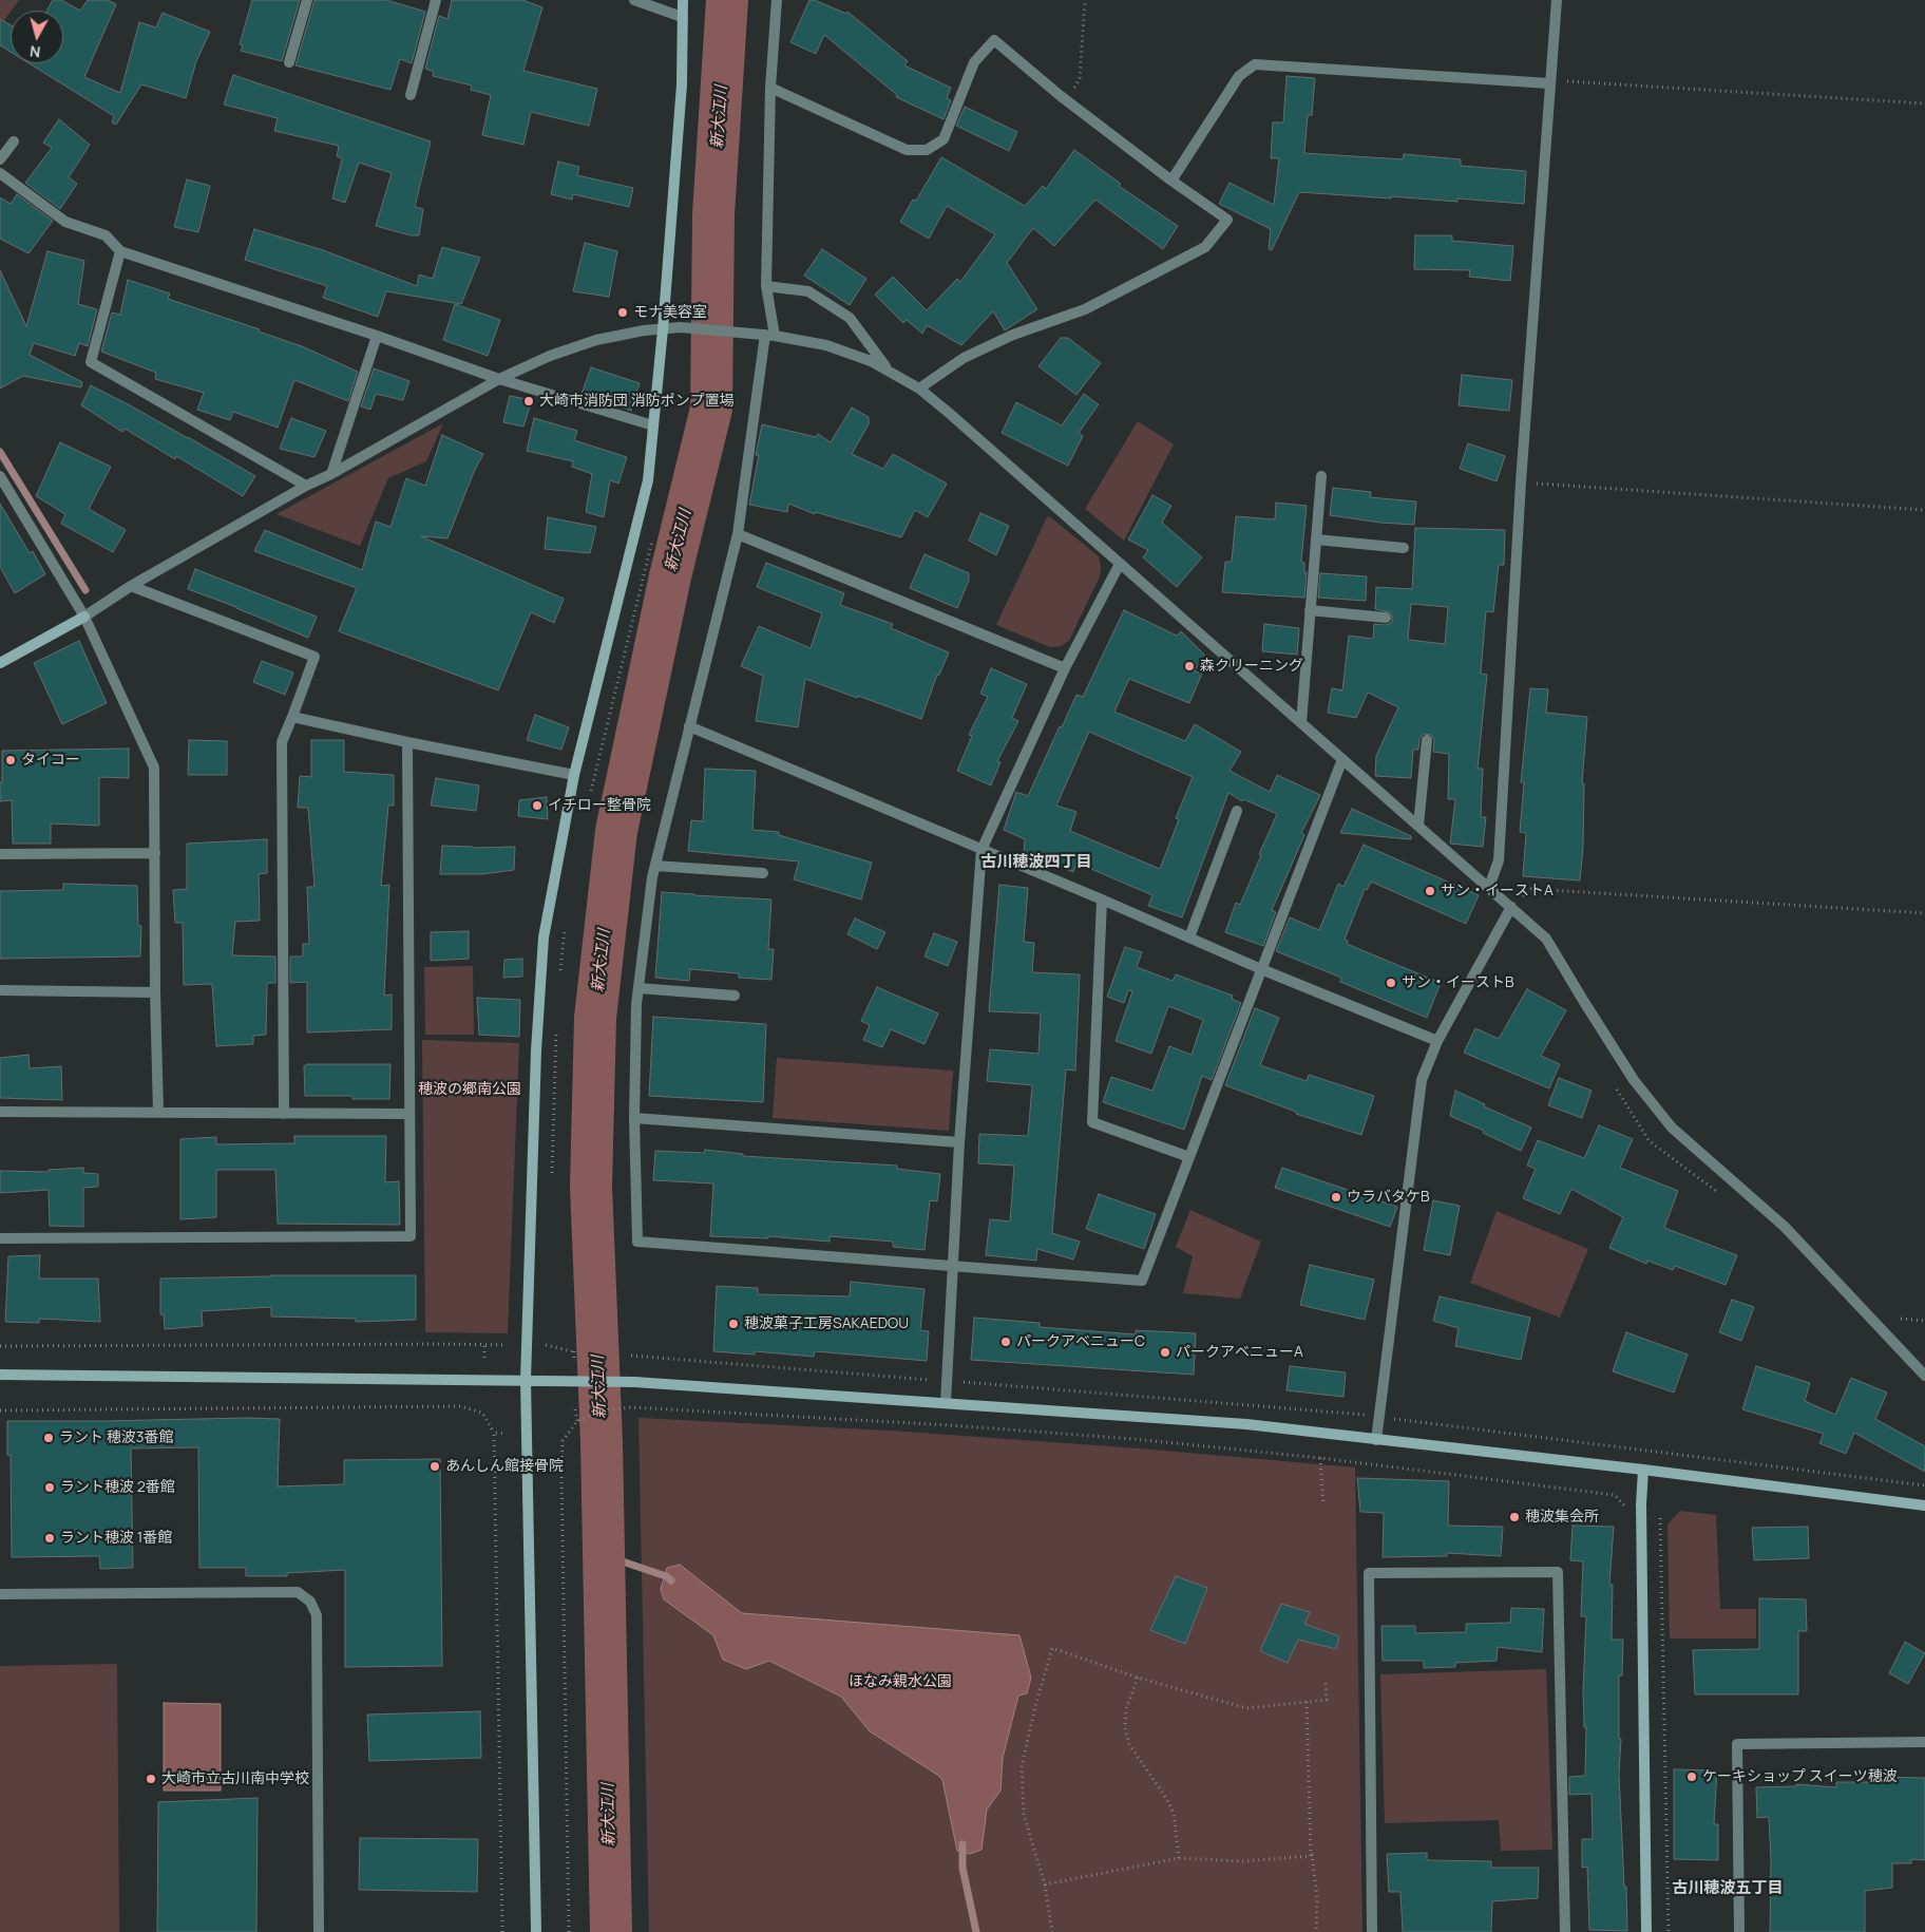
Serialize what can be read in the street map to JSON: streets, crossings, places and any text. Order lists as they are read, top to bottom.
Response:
{
  "districts": ["古川穂波四丁目", "古川穂波五丁目"],
  "water": ["新大江川"],
  "parks": ["穂波の郷南公園", "ほなみ親水公園"],
  "places": [
    "モナ美容室",
    "大崎市消防団 消防ポンプ置場",
    "森クリーニング",
    "タイコー",
    "イチロー整骨院",
    "サン・イーストA",
    "サン・イーストB",
    "ウラバタケB",
    "穂波菓子工房SAKAEDOU",
    "パークアベニューC",
    "パークアベニューA",
    "ラント 穂波3番館",
    "あんしん館接骨院",
    "ラント穂波 2番館",
    "穂波集会所",
    "ラント穂波 1番館",
    "ケーキショップ スイーツ穂波",
    "大崎市立古川南中学校"
  ],
  "north": "bottom"
}
